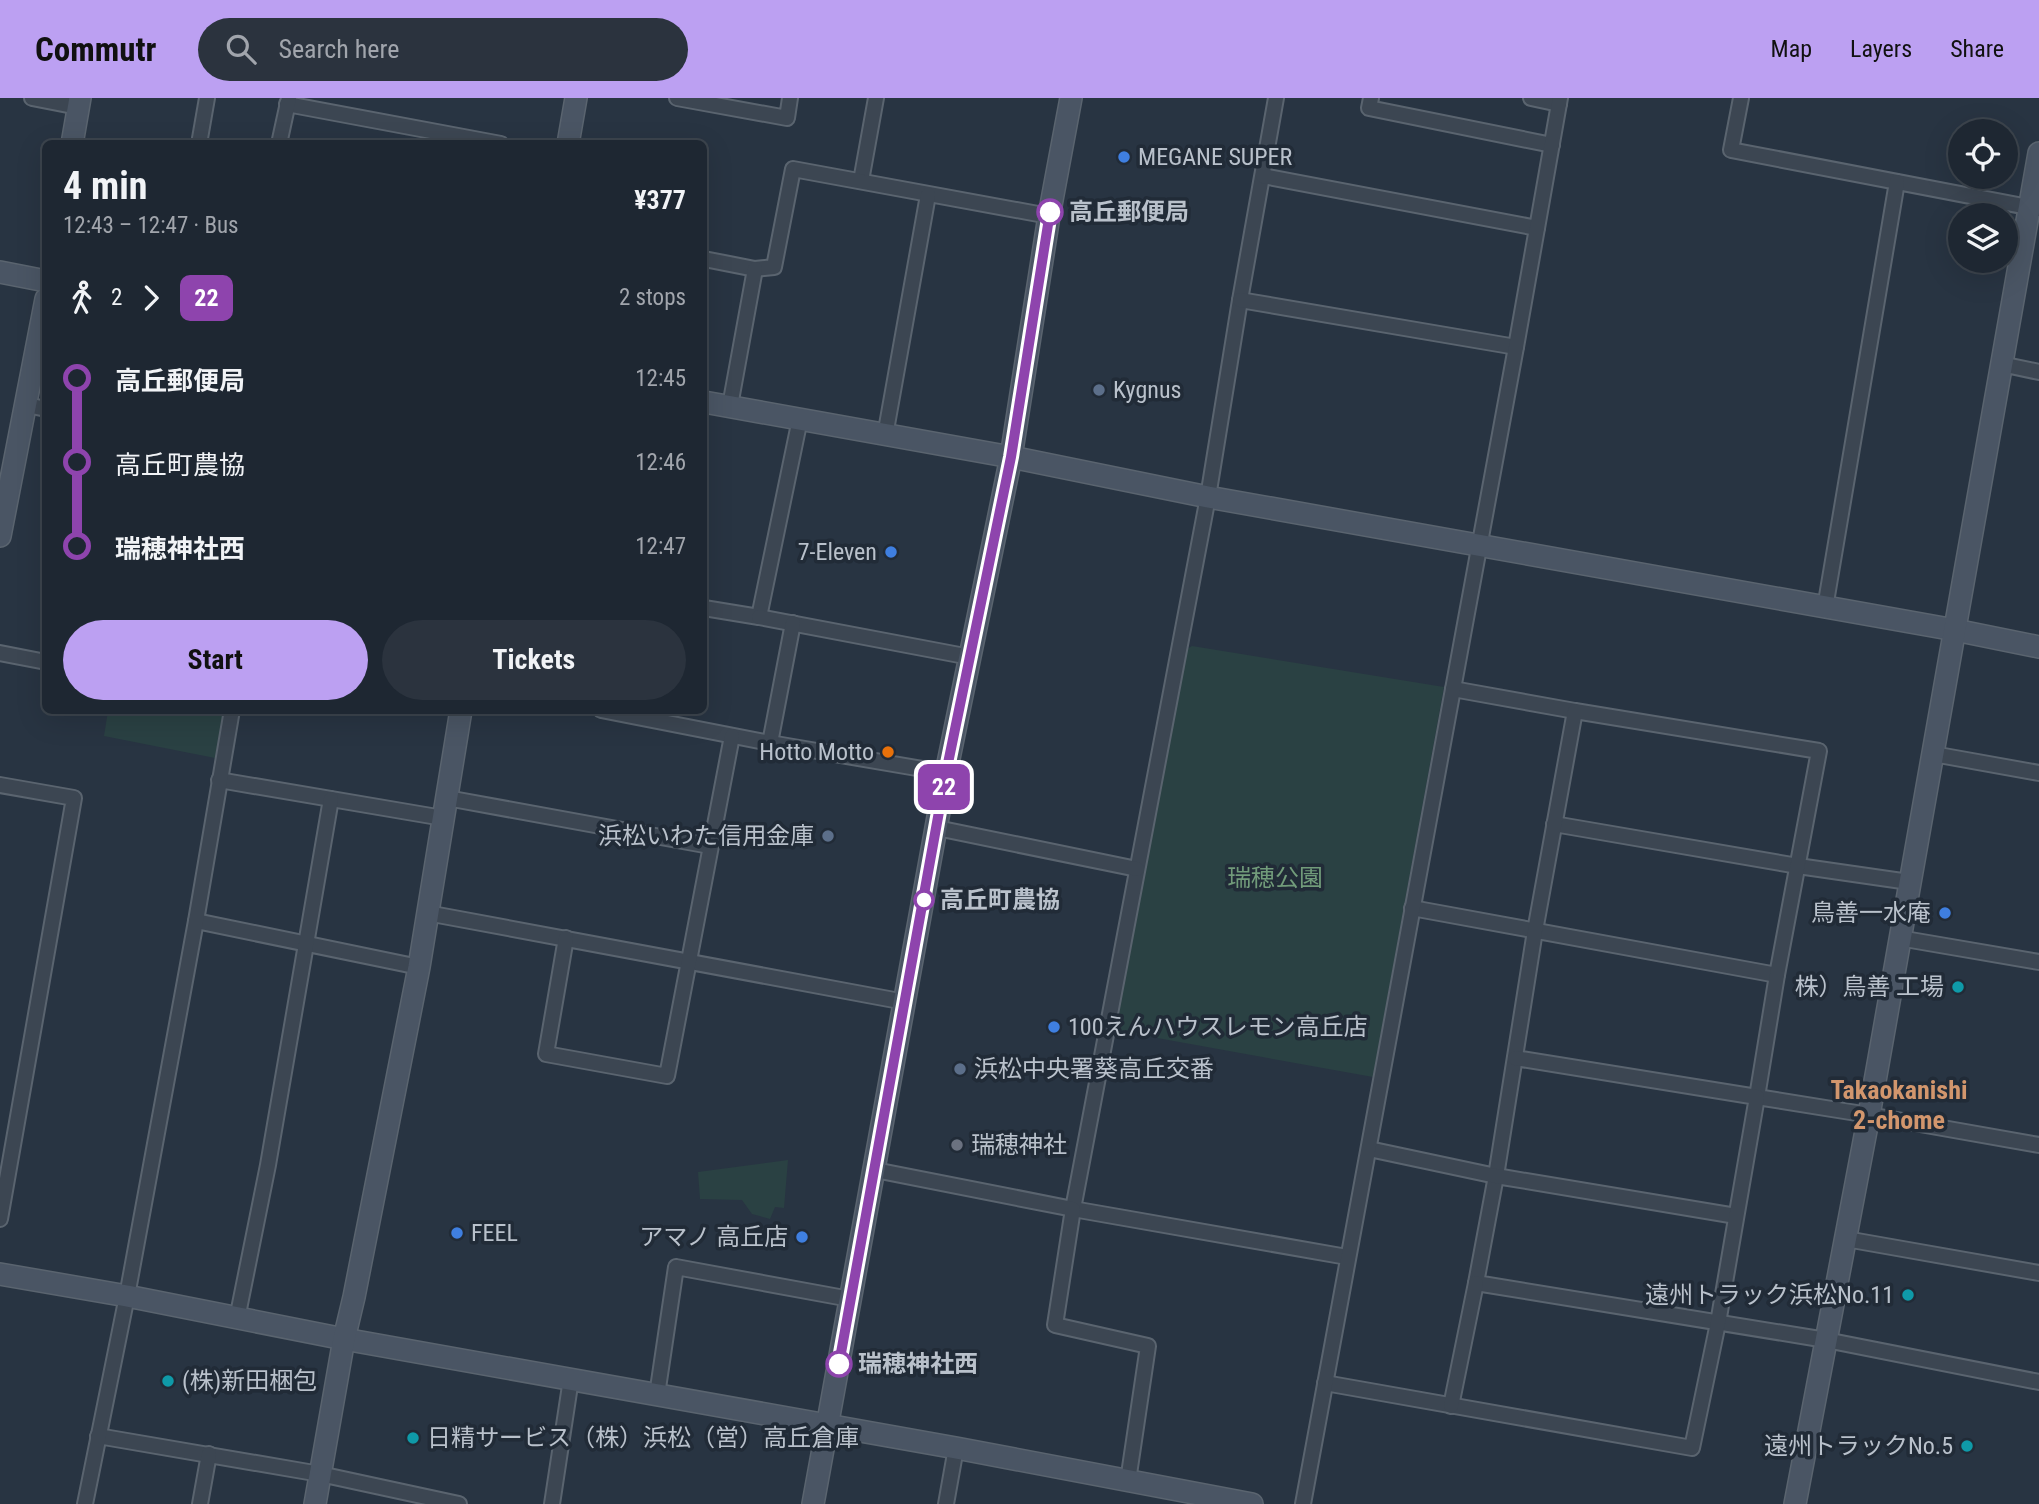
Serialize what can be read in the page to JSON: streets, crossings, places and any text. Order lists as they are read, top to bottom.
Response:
{
  "districts": ["Takaokanishi 2-chome"],
  "parks": ["瑞穂公園"],
  "places": [
    "MEGANE SUPER",
    "高丘郵便局",
    "Kygnus",
    "7-Eleven",
    "Hotto Motto",
    "浜松いわた信用金庫",
    "高丘町農協",
    "鳥善一水庵",
    "株）鳥善 工場",
    "100えんハウスレモン高丘店",
    "浜松中央署葵高丘交番",
    "瑞穂神社",
    "FEEL",
    "アマノ 高丘店",
    "遠州トラック浜松No.11",
    "瑞穂神社西",
    "(株)新田梱包",
    "日精サービス（株）浜松（営）高丘倉庫",
    "遠州トラックNo.5"
  ],
  "lines": ["bus line 22"],
  "page": {
    "header": "Commutr",
    "search": "Search here",
    "nav": ["Map", "Layers", "Share"],
    "on_map": "22",
    "heading": ["4 min", "12:43 – 12:47 · Bus", "¥377"],
    "legs": ["2", "22", "2 stops"],
    "list": [
      {
        "name": "高丘郵便局",
        "value": "12:45"
      },
      {
        "name": "高丘町農協",
        "value": "12:46"
      },
      {
        "name": "瑞穂神社西",
        "value": "12:47"
      }
    ],
    "buttons": ["Start", "Tickets"]
  }
}
